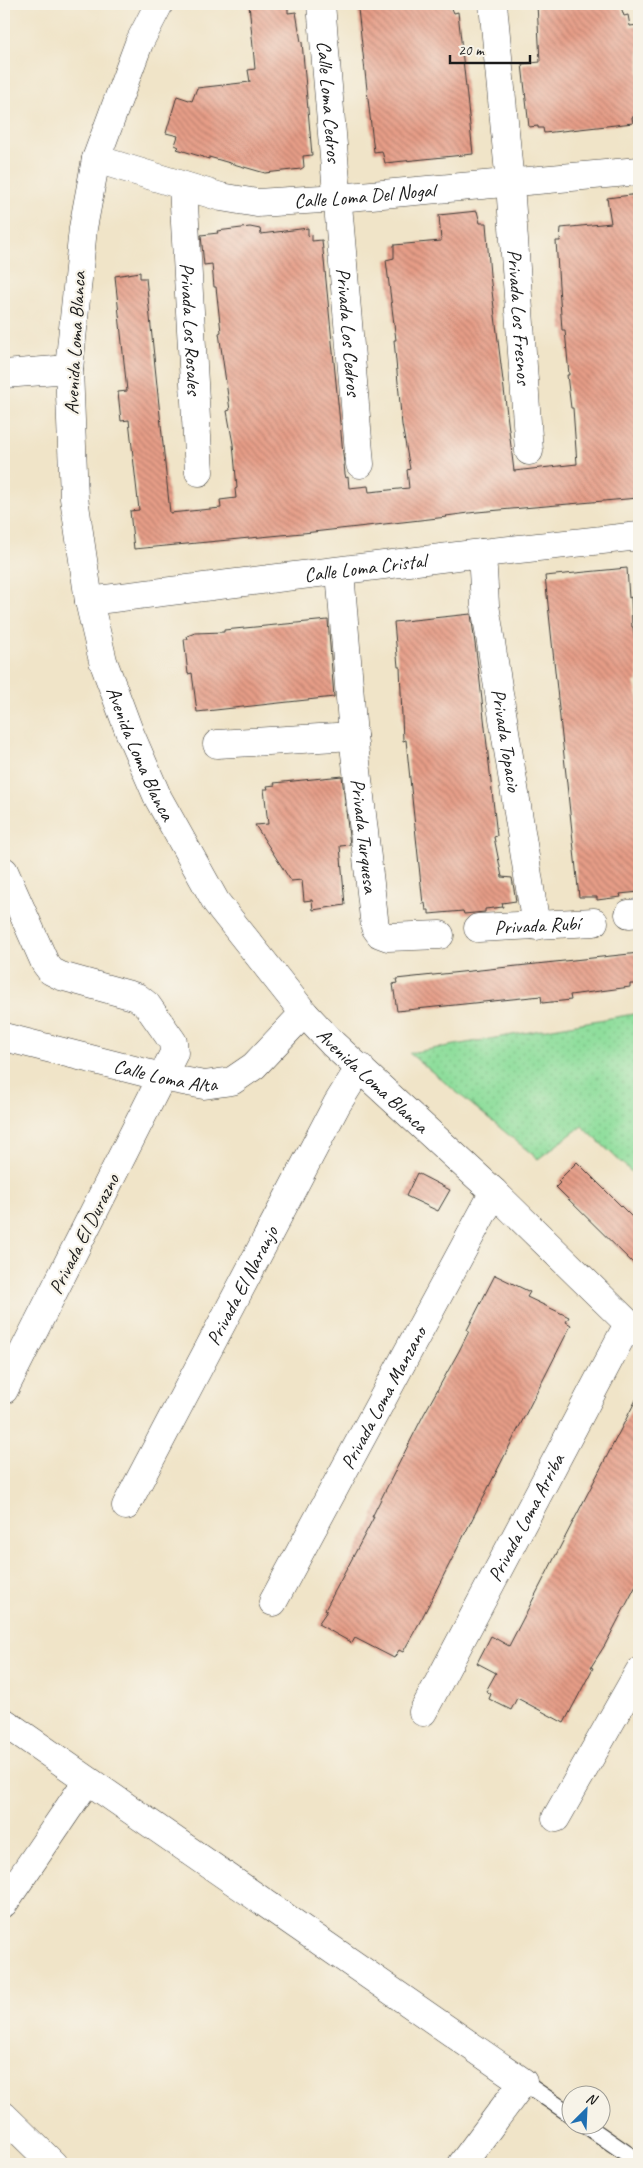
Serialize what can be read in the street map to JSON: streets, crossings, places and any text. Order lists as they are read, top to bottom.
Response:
{
  "streets": {
    "street": [
      "Calle Loma Cedros",
      "Calle Loma Del Nogal",
      "Privada Los Fresnos",
      "Privada Los Rosales",
      "Privada Los Cedros",
      "Avenida Loma Blanca",
      "Calle Loma Cristal",
      "Privada Topacio",
      "Privada Turquesa",
      "Privada Rubí",
      "Calle Loma Alta",
      "Privada El Durazno",
      "Privada El Naranjo",
      "Privada Loma Manzano",
      "Privada Loma Arriba"
    ]
  },
  "crossings": [
    ["Calle Loma Cedros", "Calle Loma Del Nogal"],
    ["Calle Loma Cedros", "Privada Los Cedros"],
    ["Calle Loma Del Nogal", "Privada Los Fresnos"],
    ["Calle Loma Del Nogal", "Privada Los Rosales"],
    ["Calle Loma Del Nogal", "Privada Los Cedros"],
    ["Calle Loma Del Nogal", "Avenida Loma Blanca"],
    ["Avenida Loma Blanca", "Calle Loma Cristal"],
    ["Avenida Loma Blanca", "Calle Loma Alta"],
    ["Avenida Loma Blanca", "Privada El Naranjo"],
    ["Avenida Loma Blanca", "Privada Loma Manzano"],
    ["Avenida Loma Blanca", "Privada Loma Arriba"],
    ["Calle Loma Cristal", "Privada Topacio"],
    ["Calle Loma Cristal", "Privada Turquesa"],
    ["Privada Topacio", "Privada Rubí"],
    ["Calle Loma Alta", "Privada El Durazno"]
  ],
  "scale_bar": "20 m",
  "north": "top right"
}
